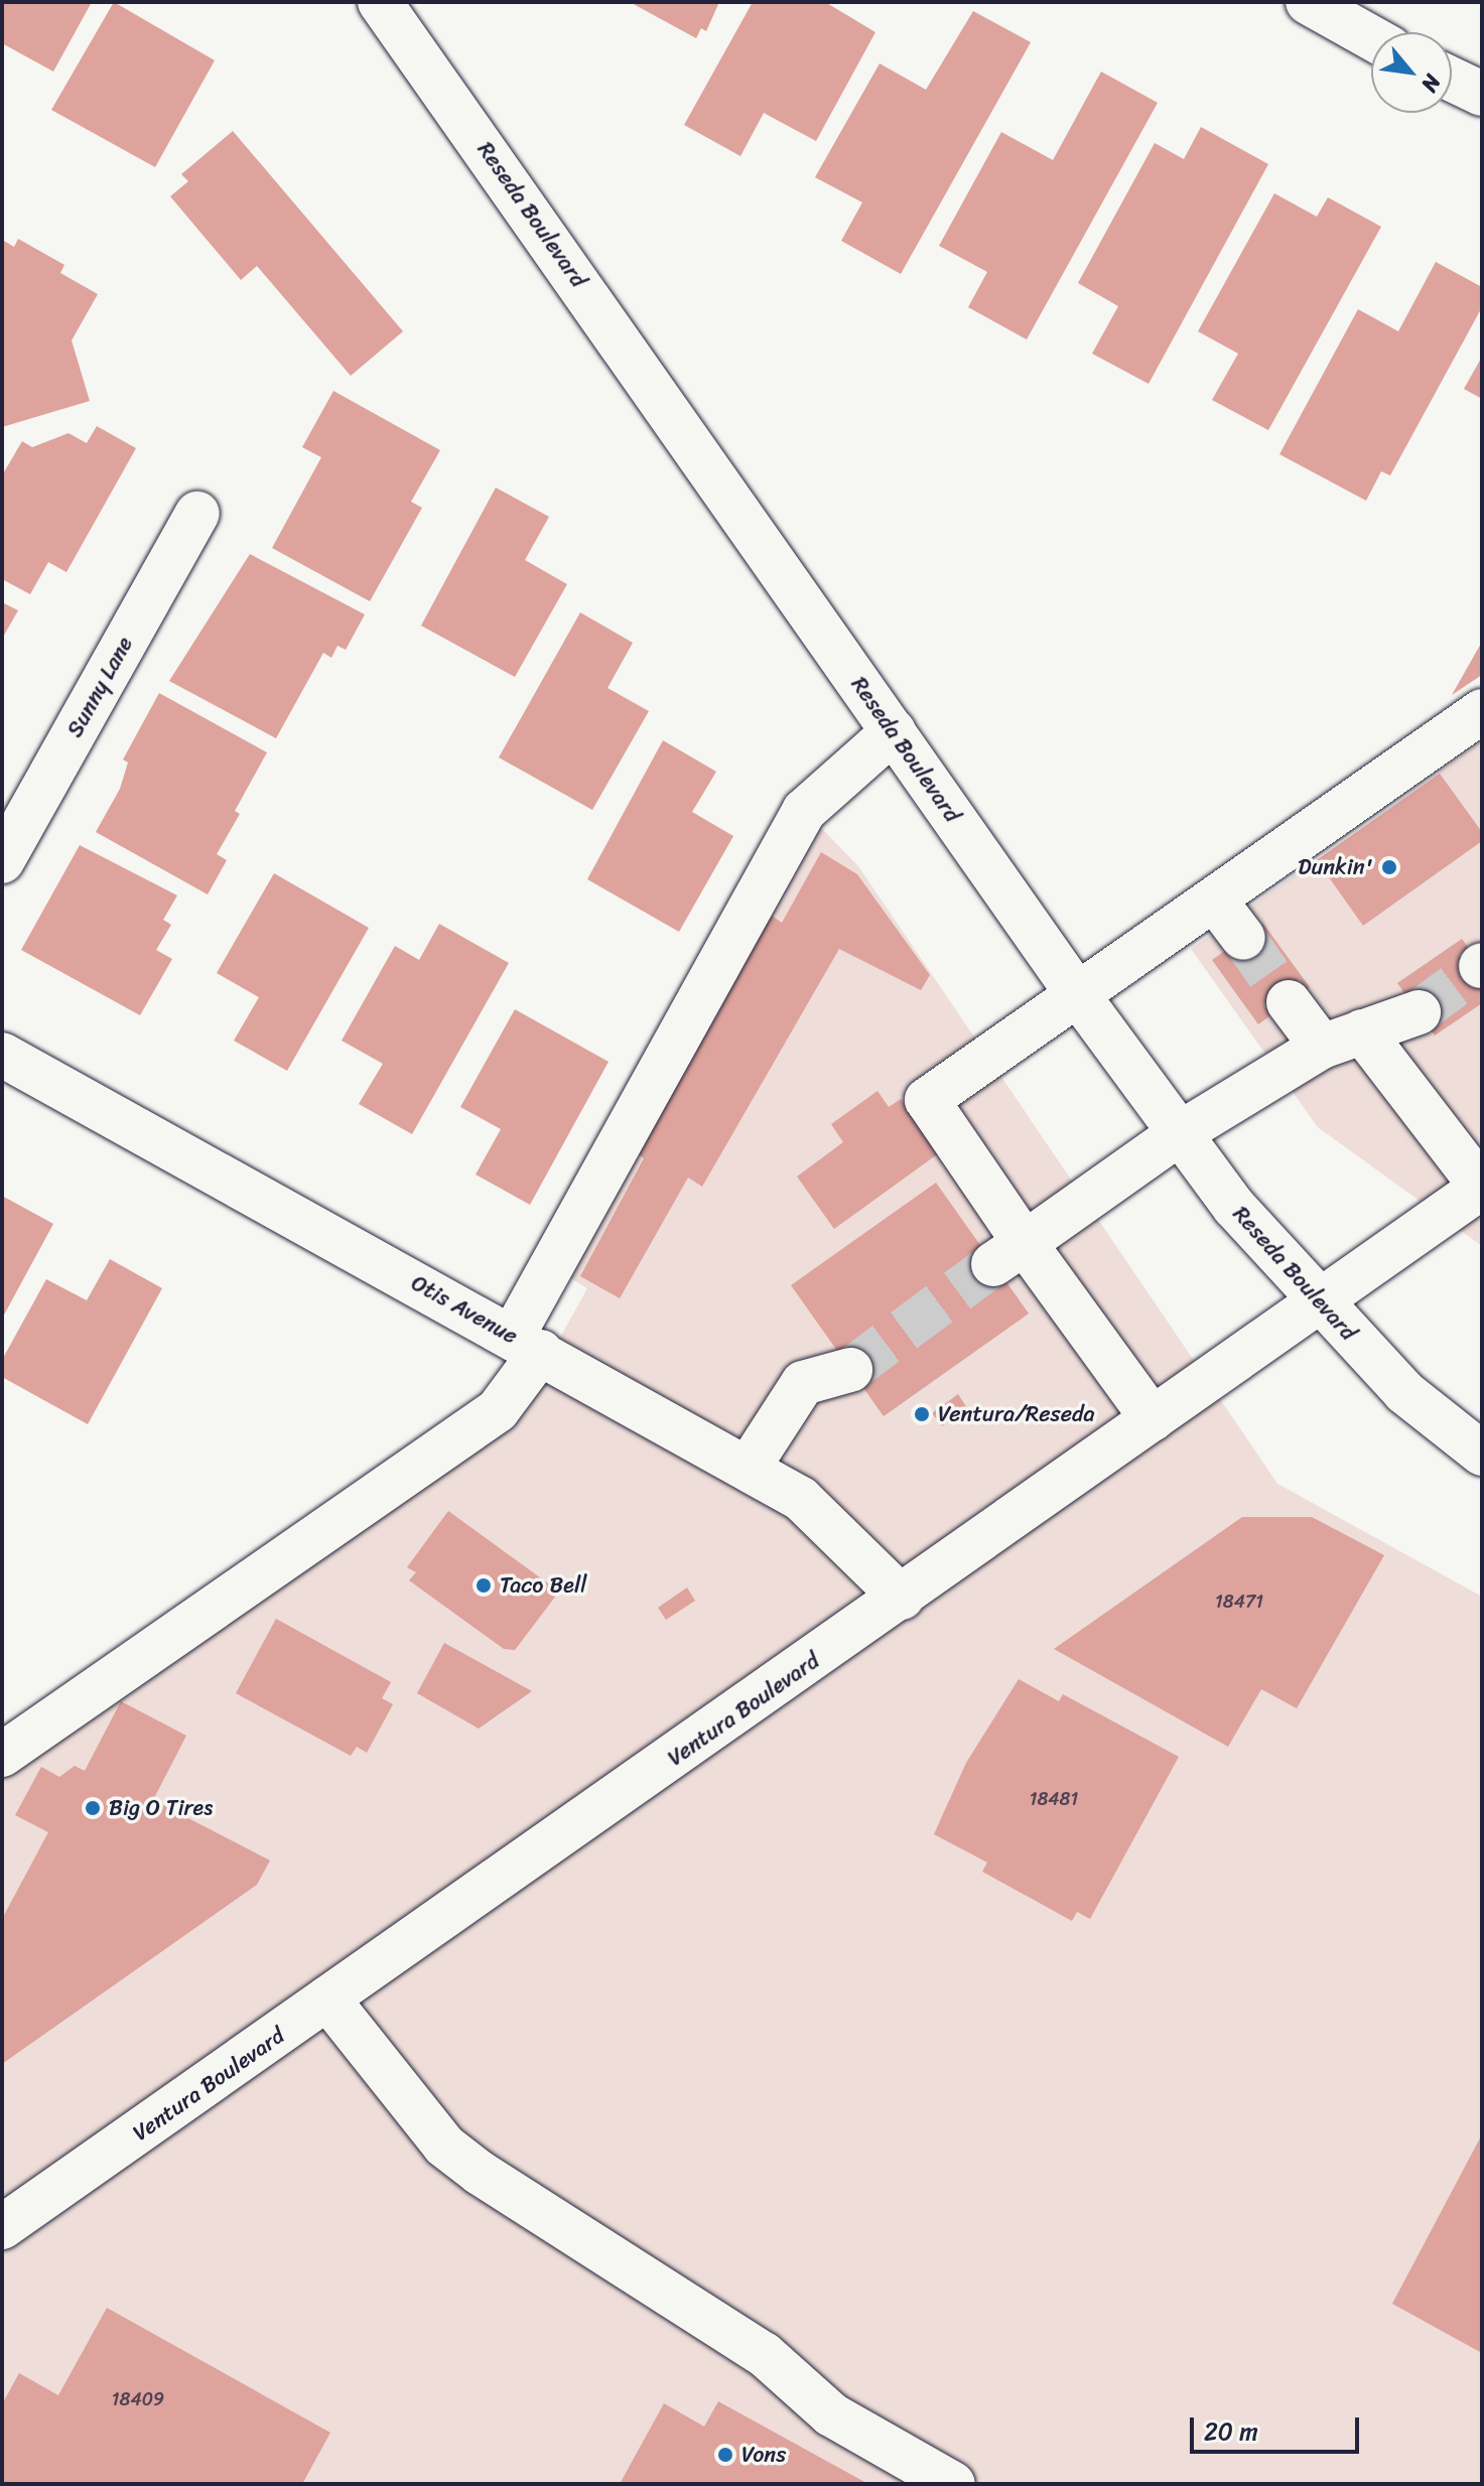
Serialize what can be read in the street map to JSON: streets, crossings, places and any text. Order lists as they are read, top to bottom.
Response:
{
  "streets": {
    "main road": [
      "Reseda Boulevard",
      "Sunny Lane",
      "Otis Avenue",
      "Ventura Boulevard"
    ]
  },
  "crossings": [
    ["Reseda Boulevard", "Ventura Boulevard"],
    ["Otis Avenue", "Ventura Boulevard"]
  ],
  "places": [
    "Dunkin'",
    "Ventura/Reseda",
    "Taco Bell",
    "Big O Tires",
    "Vons"
  ],
  "house_numbers": ["18471", "18481", "18409"],
  "scale_bar": "20 m",
  "north": "bottom right"
}
